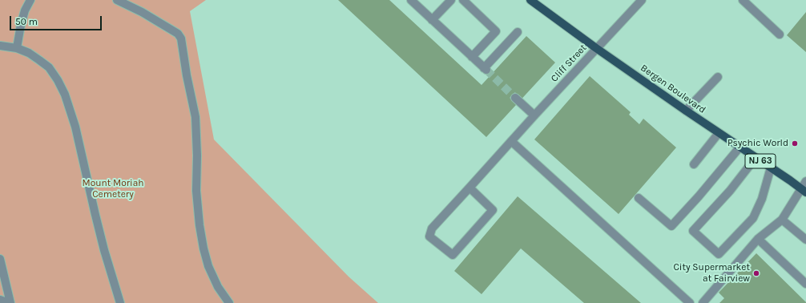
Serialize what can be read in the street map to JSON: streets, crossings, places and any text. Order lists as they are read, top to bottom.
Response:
{
  "streets": {
    "main road": ["Bergen Boulevard", "NJ 63"],
    "street": ["Cliff Street"]
  },
  "crossings": [
    ["Cliff Street", "Bergen Boulevard"]
  ],
  "parks": ["Mount Moriah Cemetery"],
  "places": ["Psychic World", "City Supermarket at Fairview"],
  "scale_bar": "50 m"
}
